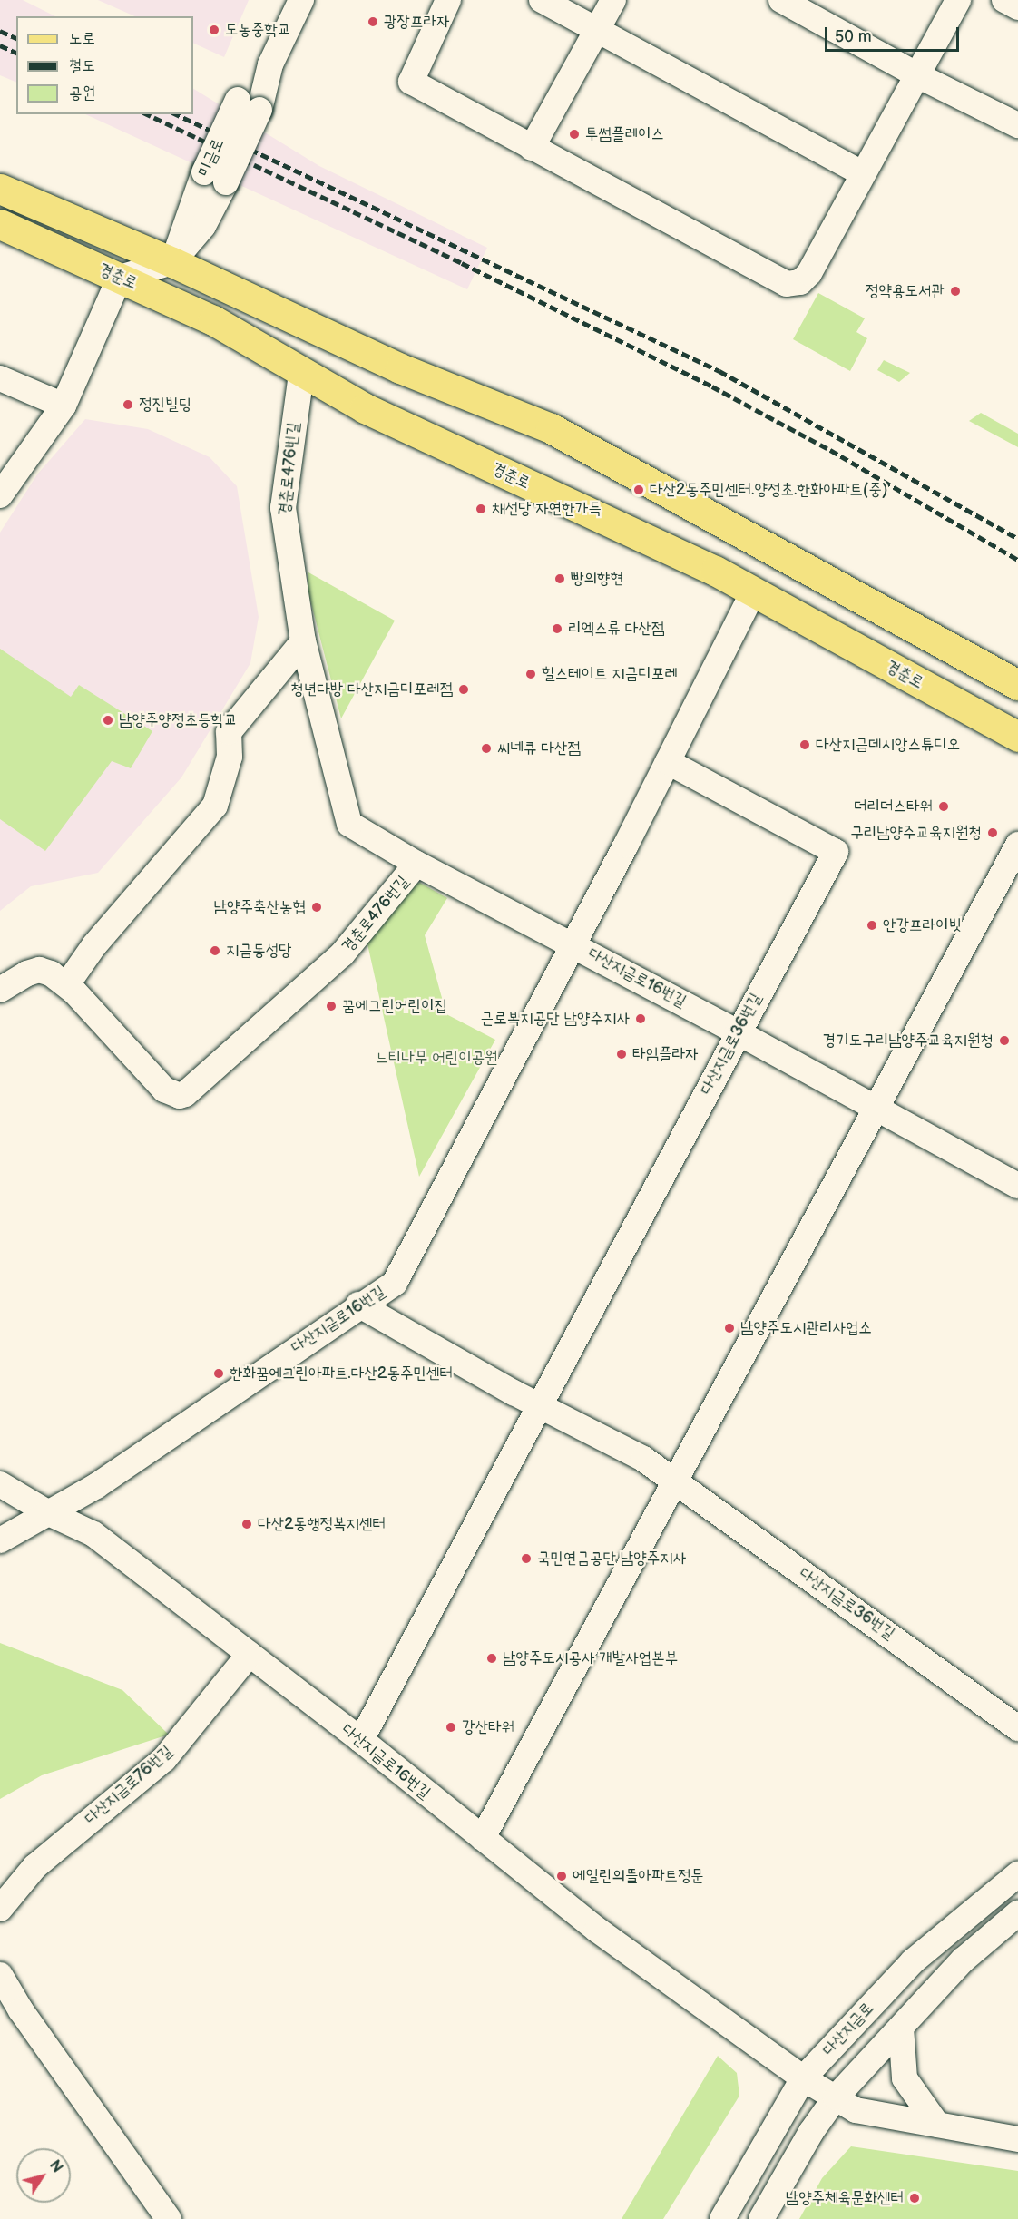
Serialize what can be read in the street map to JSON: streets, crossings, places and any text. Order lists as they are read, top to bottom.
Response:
{
  "streets": {
    "main road": ["경춘로"],
    "street": [
      "미금로",
      "경춘로476번길",
      "다산지금로16번길",
      "다산지금로36번길",
      "다산지금로76번길",
      "다산지금로"
    ]
  },
  "crossings": [
    ["미금로", "경춘로"],
    ["경춘로", "경춘로476번길"],
    ["다산지금로16번길", "다산지금로36번길"],
    ["다산지금로16번길", "다산지금로76번길"],
    ["다산지금로16번길", "다산지금로"]
  ],
  "parks": ["느티나무 어린이공원"],
  "places": [
    "광장프라자",
    "도농중학교",
    "투썸플레이스",
    "정약용도서관",
    "정진빌딩",
    "다산2동주민센터.양정초.한화아파트(중)",
    "채선당 자연한가득",
    "빵의향현",
    "리엑스류 다산점",
    "힐스테이트 지금디포레",
    "청년다방 다산지금디포레점",
    "남양주양정초등학교",
    "다산지금데시앙스튜디오",
    "씨네큐 다산점",
    "더리더스타워",
    "구리남양주교육지원청",
    "남양주축산농협",
    "안강프라이빗",
    "지금동성당",
    "꿈에그린어린이집",
    "근로복지공단 남양주지사",
    "경기도구리남양주교육지원청",
    "타임플라자",
    "남양주도시관리사업소",
    "한화꿈에그린아파트.다산2동주민센터",
    "다산2동행정복지센터",
    "국민연금공단 남양주지사",
    "남양주도시공사 개발사업본부",
    "강산타워",
    "에일린의뜰아파트정문",
    "남양주체육문화센터"
  ],
  "legend": ["도로", "철도", "공원"],
  "scale_bar": "50 m",
  "north": "top right"
}
